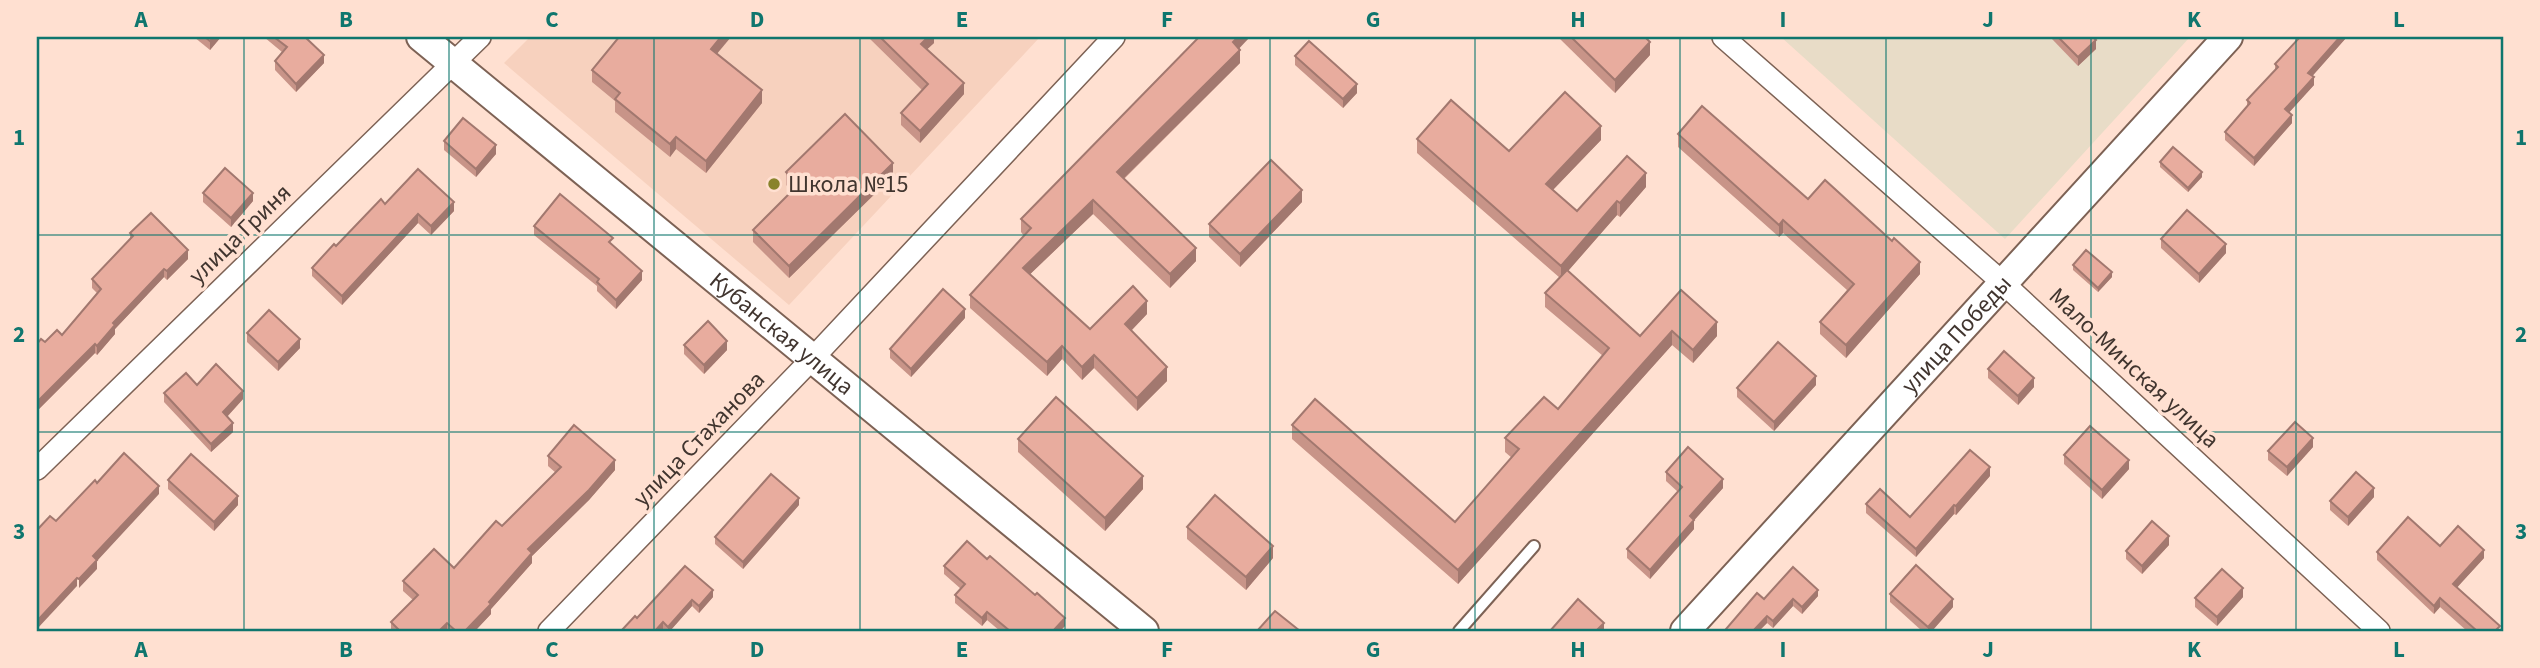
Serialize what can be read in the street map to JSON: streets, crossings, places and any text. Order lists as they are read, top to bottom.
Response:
{
  "streets": {
    "street": [
      "улица Гриня",
      "улица Победы",
      "Кубанская улица",
      "Мало-Минская улица",
      "улица Стаханова"
    ]
  },
  "crossings": [
    ["улица Гриня", "Кубанская улица"],
    ["улица Победы", "Мало-Минская улица"],
    ["Кубанская улица", "улица Стаханова"]
  ],
  "places": ["Школа №15"],
  "grid": {
    "columns": [
      "A",
      "B",
      "C",
      "D",
      "E",
      "F",
      "G",
      "H",
      "I",
      "J",
      "K",
      "L"
    ],
    "rows": ["1", "2", "3"]
  }
}
